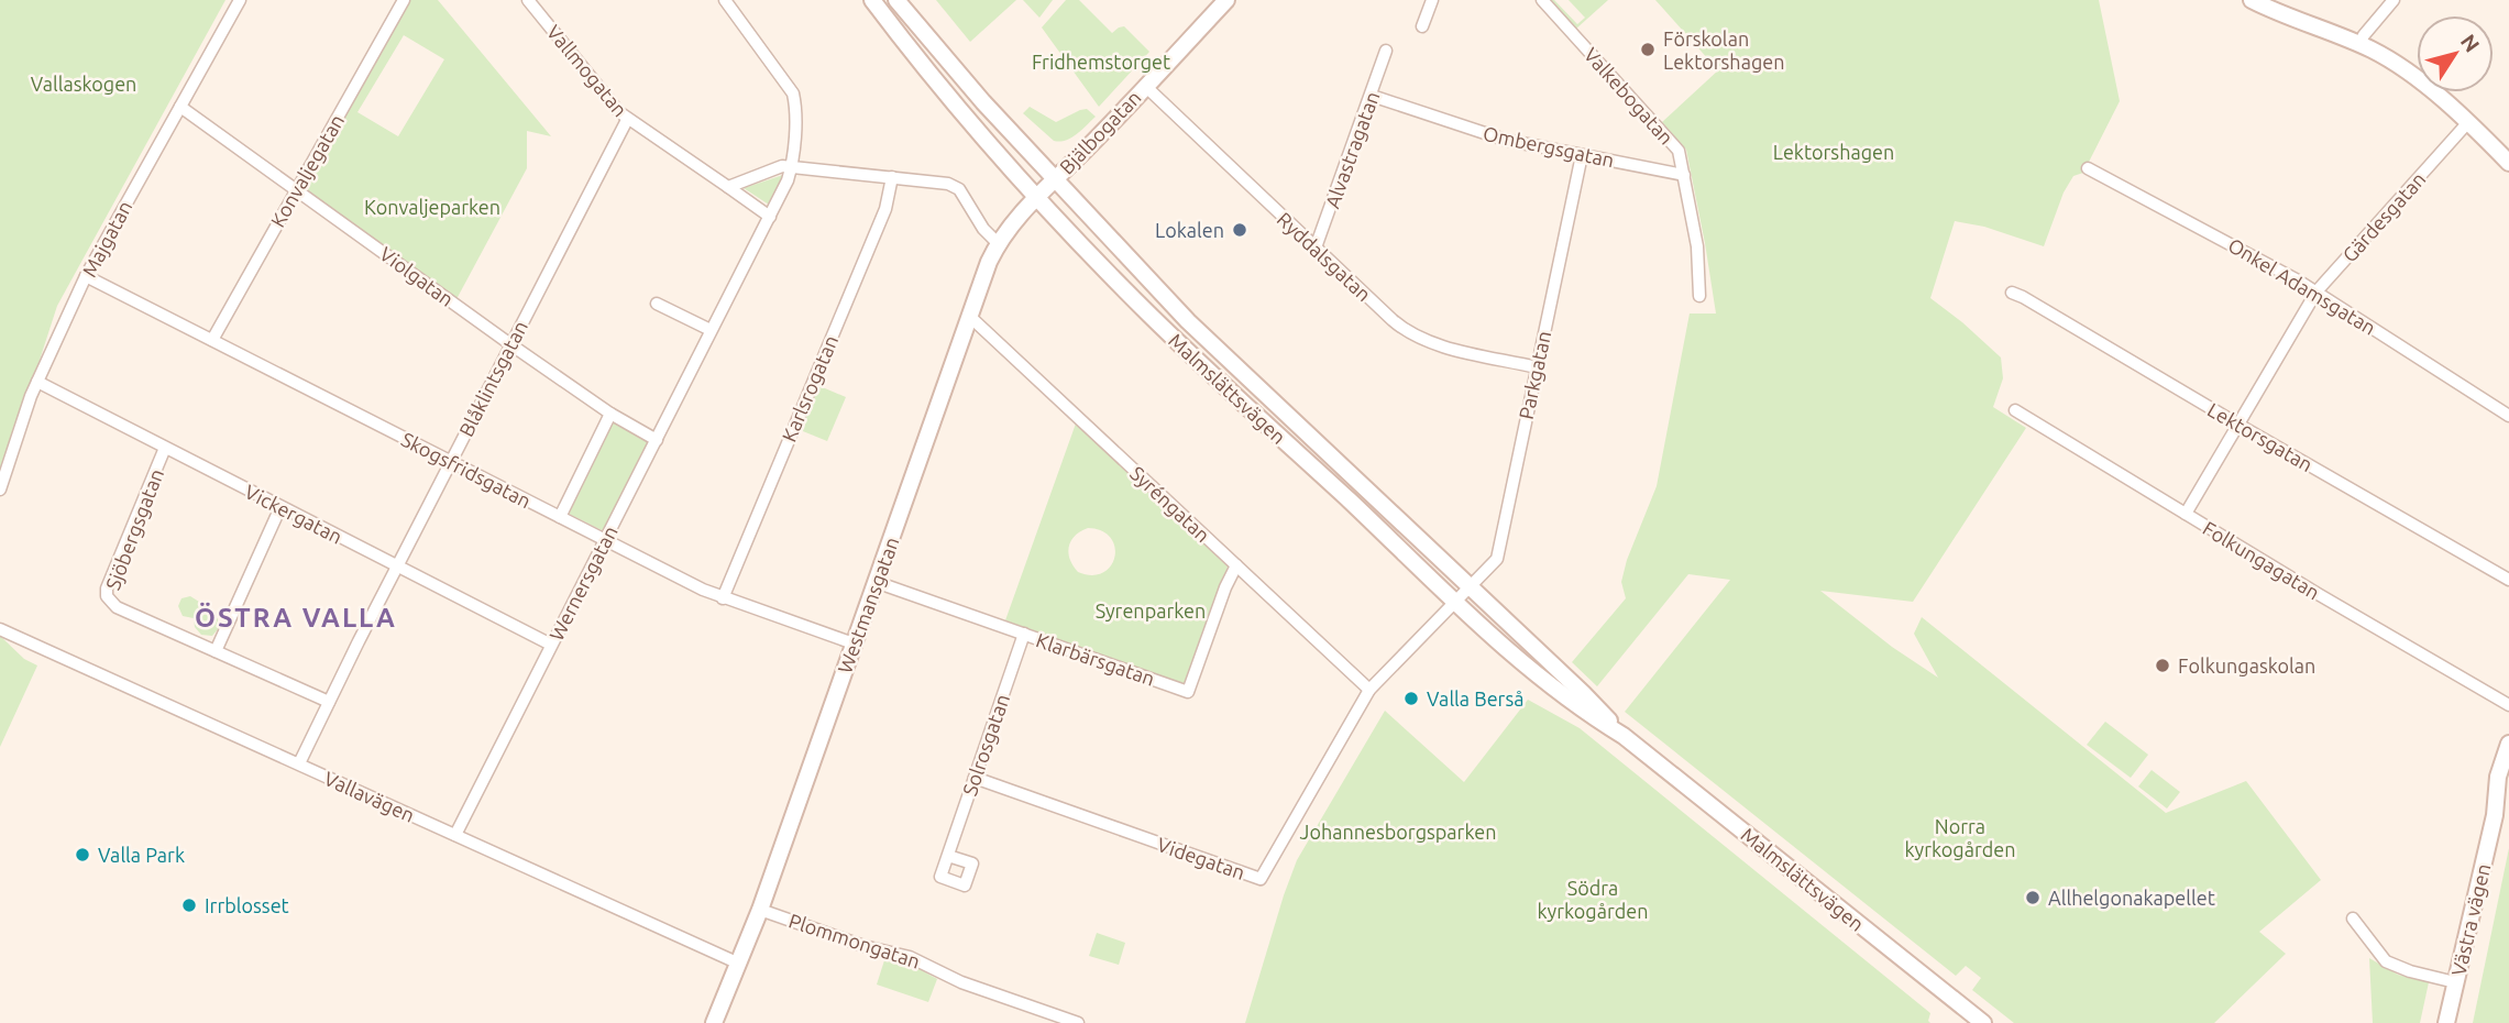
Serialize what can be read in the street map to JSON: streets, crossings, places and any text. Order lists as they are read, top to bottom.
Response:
{
  "streets": {
    "main road": [
      "Bjälbogatan",
      "Malmslättsvägen",
      "Westmansgatan",
      "Västra vägen"
    ],
    "street": [
      "Vallmogatan",
      "Valkebogatan",
      "Ombergsgatan",
      "Alvastragatan",
      "Konvaljegatan",
      "Gärdesgatan",
      "Majgatan",
      "Ryddalsgatan",
      "Violgatan",
      "Onkel Adamsgatan",
      "Parkgatan",
      "Blåklintsgatan",
      "Karlsrogatan",
      "Lektorsgatan",
      "Skogsfridsgatan",
      "Syréngatan",
      "Vickergatan",
      "Sjöbergsgatan",
      "Folkungagatan",
      "Wernersgatan",
      "Klarbärsgatan",
      "Solrosgatan",
      "Vallavägen",
      "Videgatan",
      "Plommongatan"
    ]
  },
  "crossings": [
    ["Vallmogatan", "Blåklintsgatan"],
    ["Vallmogatan", "Wernersgatan"],
    ["Valkebogatan", "Ombergsgatan"],
    ["Bjälbogatan", "Ryddalsgatan"],
    ["Bjälbogatan", "Malmslättsvägen"],
    ["Bjälbogatan", "Westmansgatan"],
    ["Ombergsgatan", "Alvastragatan"],
    ["Ombergsgatan", "Parkgatan"],
    ["Alvastragatan", "Ryddalsgatan"],
    ["Konvaljegatan", "Violgatan"],
    ["Konvaljegatan", "Skogsfridsgatan"],
    ["Gärdesgatan", "Onkel Adamsgatan"],
    ["Gärdesgatan", "Lektorsgatan"],
    ["Gärdesgatan", "Folkungagatan"],
    ["Majgatan", "Violgatan"],
    ["Majgatan", "Skogsfridsgatan"],
    ["Majgatan", "Vickergatan"],
    ["Ryddalsgatan", "Parkgatan"],
    ["Violgatan", "Blåklintsgatan"],
    ["Violgatan", "Wernersgatan"],
    ["Parkgatan", "Malmslättsvägen"],
    ["Parkgatan", "Videgatan"],
    ["Blåklintsgatan", "Skogsfridsgatan"],
    ["Blåklintsgatan", "Vickergatan"],
    ["Blåklintsgatan", "Sjöbergsgatan"],
    ["Blåklintsgatan", "Vallavägen"],
    ["Karlsrogatan", "Skogsfridsgatan"],
    ["Malmslättsvägen", "Westmansgatan"],
    ["Malmslättsvägen", "Videgatan"],
    ["Skogsfridsgatan", "Wernersgatan"],
    ["Skogsfridsgatan", "Westmansgatan"],
    ["Syréngatan", "Westmansgatan"],
    ["Syréngatan", "Klarbärsgatan"],
    ["Syréngatan", "Videgatan"],
    ["Vickergatan", "Sjöbergsgatan"],
    ["Vickergatan", "Wernersgatan"],
    ["Wernersgatan", "Vallavägen"],
    ["Westmansgatan", "Klarbärsgatan"],
    ["Westmansgatan", "Vallavägen"],
    ["Westmansgatan", "Plommongatan"],
    ["Klarbärsgatan", "Solrosgatan"],
    ["Solrosgatan", "Videgatan"]
  ],
  "districts": ["ÖSTRA VALLA"],
  "parks": [
    "Fridhemstorget",
    "Vallaskogen",
    "Lektorshagen",
    "Konvaljeparken",
    "Syrenparken",
    "Norra kyrkogården",
    "Johannesborgsparken",
    "Södra kyrkogården"
  ],
  "places": [
    "Förskolan Lektorshagen",
    "Lokalen",
    "Folkungaskolan",
    "Valla Berså",
    "Valla Park",
    "Allhelgonakapellet",
    "Irrblosset"
  ],
  "north": "top right"
}
